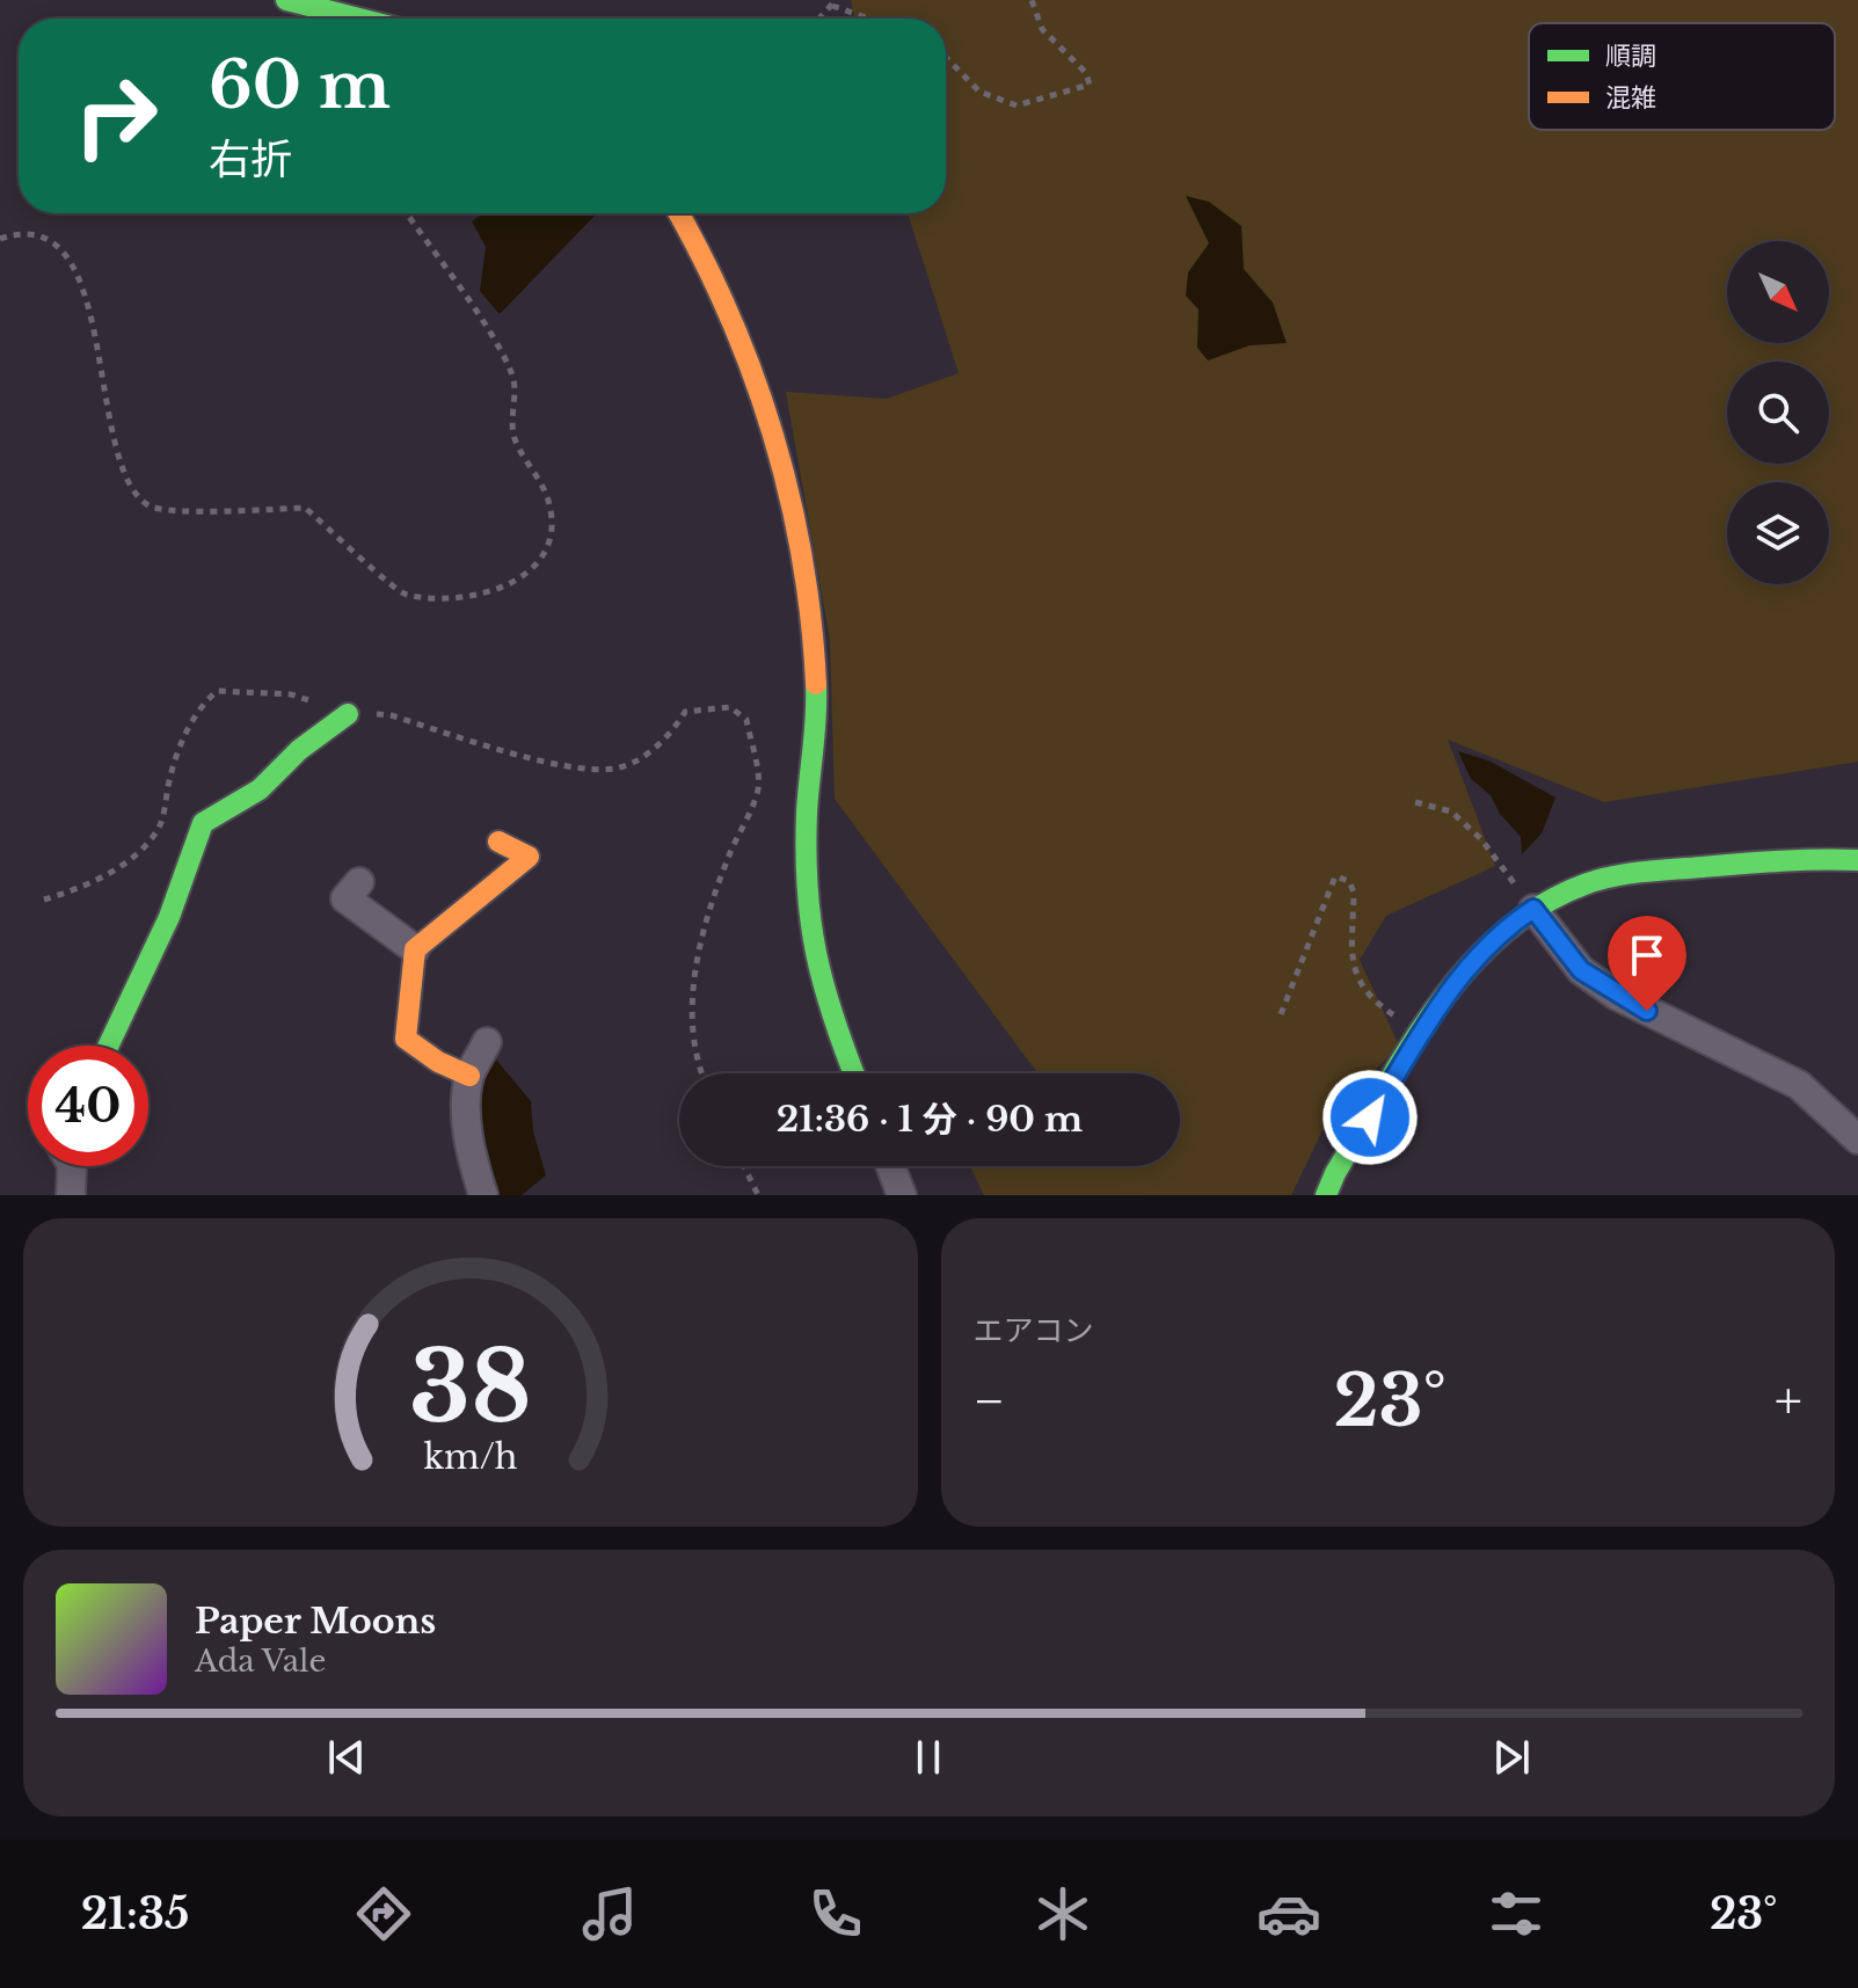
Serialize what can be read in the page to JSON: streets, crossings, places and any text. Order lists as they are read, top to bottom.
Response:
{
  "legend": ["順調", "混雑"],
  "north": "bottom right",
  "page": {
    "turn": ["60 m", "右折"],
    "limit": "40",
    "trip": "21:36 · 1 分 · 90 m",
    "tile": "エアコン",
    "heat": ["−", "23°", "+"],
    "song": ["Paper Moons", "Ada Vale"],
    "tabs": ["21:35", "23°"],
    "gauge": ["38", "km/h"]
  }
}
